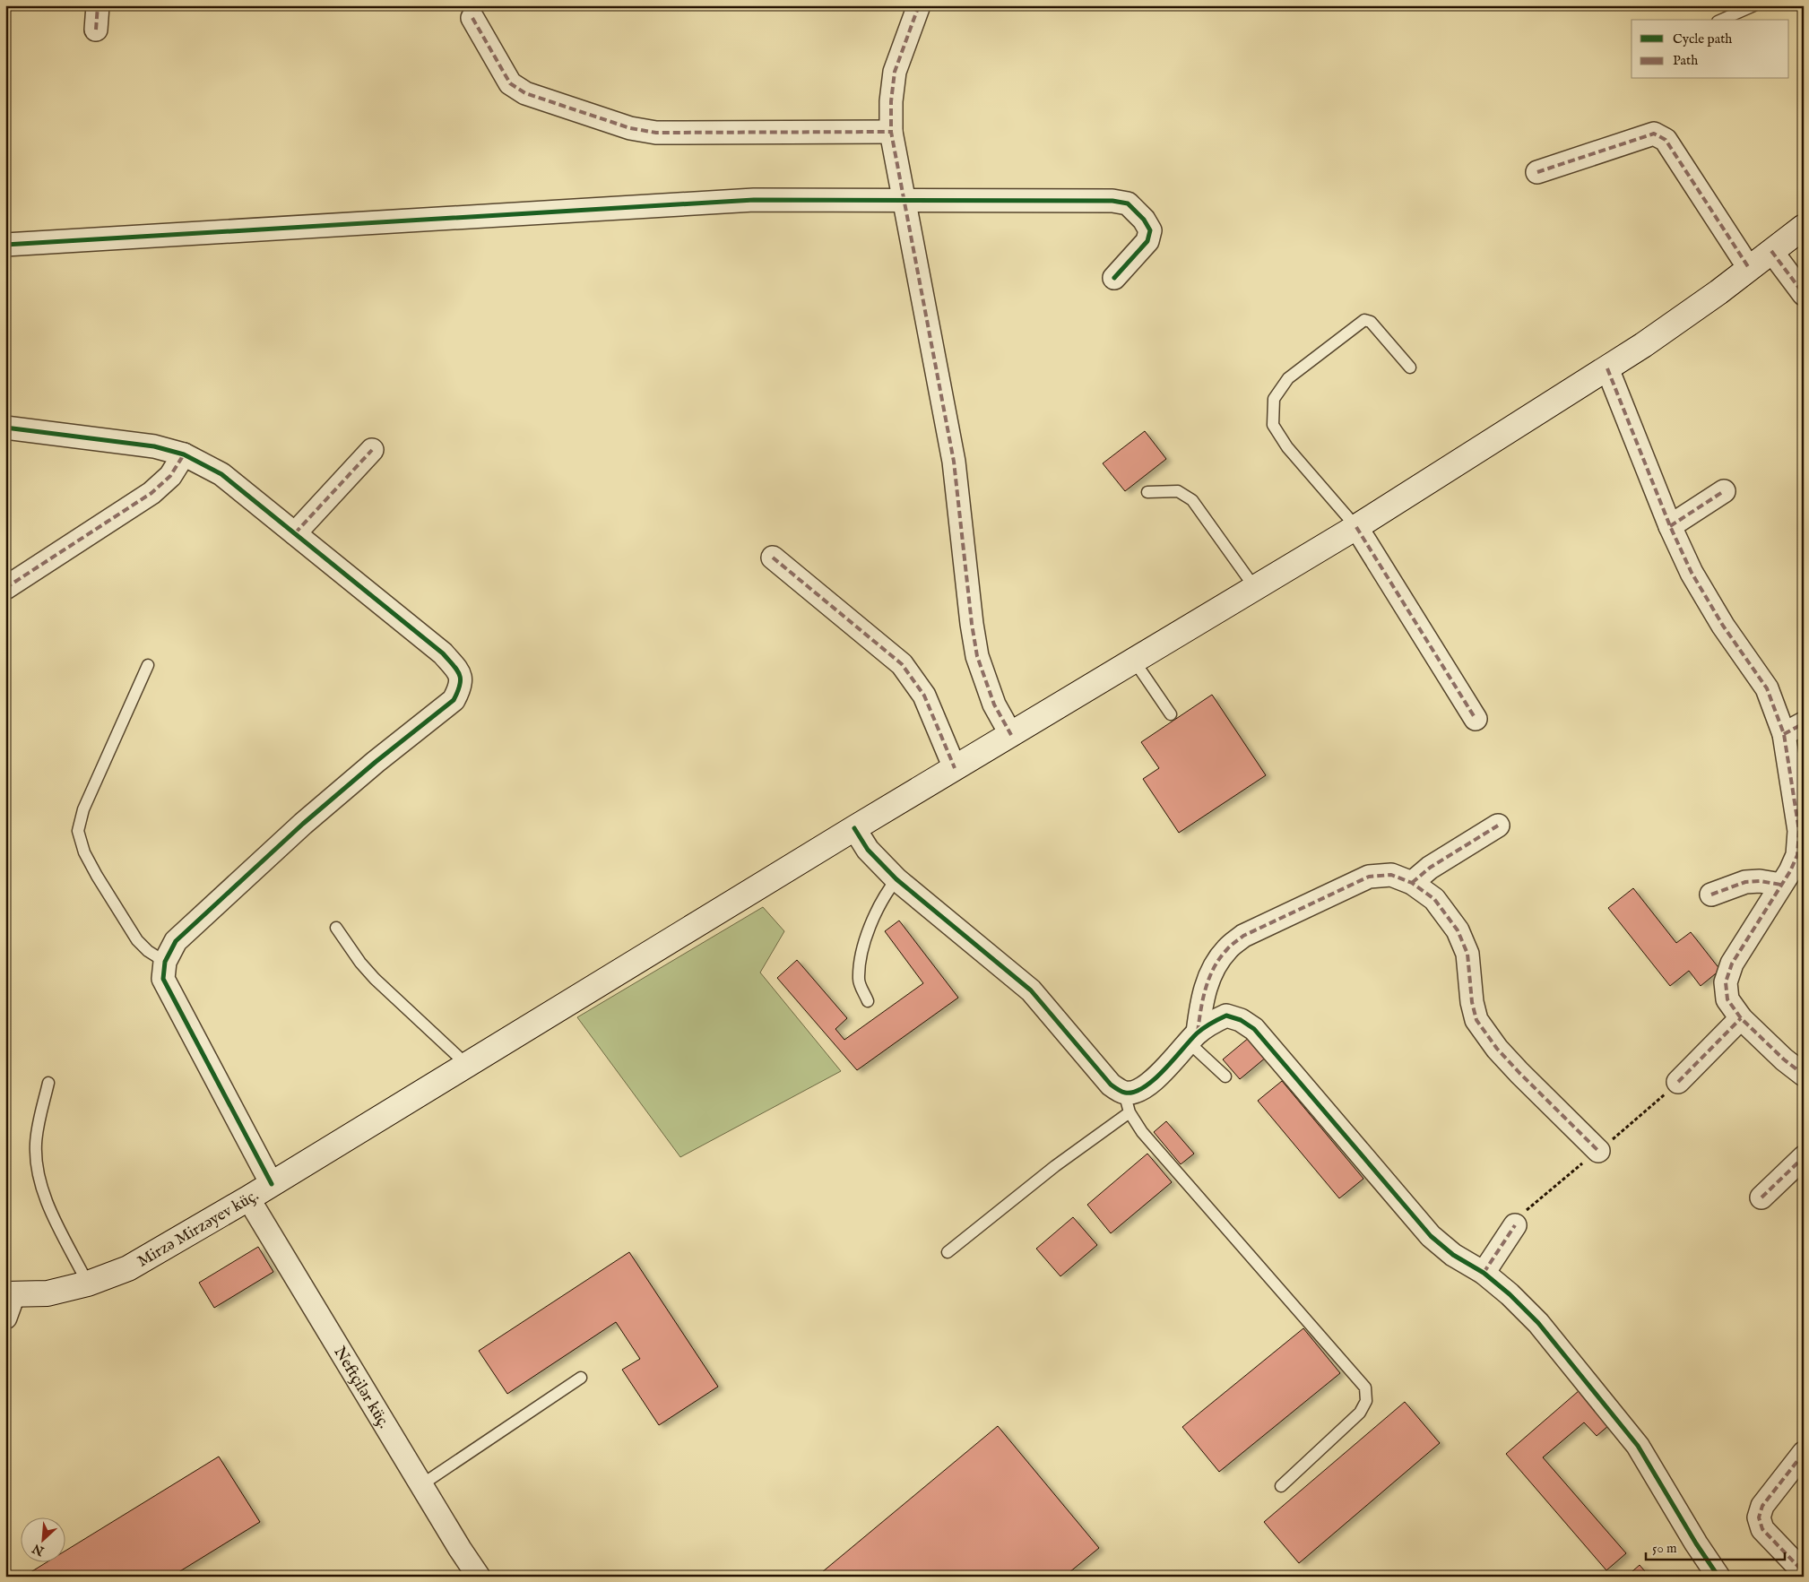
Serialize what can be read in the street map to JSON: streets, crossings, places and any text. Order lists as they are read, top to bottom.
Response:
{
  "streets": {
    "main road": ["Mirzə Mirzəyev küç."],
    "street": ["Neftçilər küç."]
  },
  "crossings": [
    ["Mirzə Mirzəyev küç.", "Neftçilər küç."]
  ],
  "legend": ["Cycle path", "Path"],
  "scale_bar": "50 m",
  "north": "bottom left"
}
